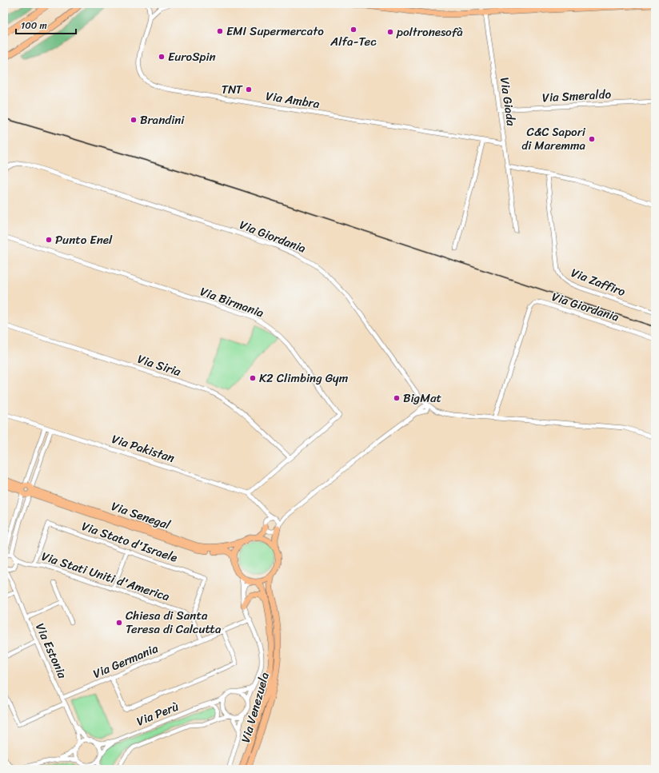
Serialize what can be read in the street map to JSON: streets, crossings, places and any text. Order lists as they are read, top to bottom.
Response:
{
  "streets": {
    "main road": ["Via Senegal", "Via Venezuela"],
    "street": [
      "Via Smeraldo",
      "Via Ambra",
      "Via Giada",
      "Via Giordania",
      "Via Zaffiro",
      "Via Birmania",
      "Via Siria",
      "Via Pakistan",
      "Via Stato d'Israele",
      "Via Stati Uniti d'America",
      "Via Estonia",
      "Via Germania",
      "Via Perù"
    ]
  },
  "crossings": [
    ["Via Smeraldo", "Via Giada"],
    ["Via Ambra", "Via Giada"],
    ["Via Birmania", "Via Siria"],
    ["Via Birmania", "Via Pakistan"],
    ["Via Pakistan", "Via Venezuela"],
    ["Via Senegal", "Via Venezuela"],
    ["Via Stato d'Israele", "Via Stati Uniti d'America"],
    ["Via Stati Uniti d'America", "Via Estonia"],
    ["Via Estonia", "Via Germania"],
    ["Via Estonia", "Via Perù"]
  ],
  "places": [
    "Alfa-Tec",
    "EMI Supermercato",
    "poltronesofà",
    "EuroSpin",
    "TNT",
    "Brandini",
    "C&C Sapori di Maremma",
    "Punto Enel",
    "K2 Climbing Gym",
    "BigMat",
    "Chiesa di Santa Teresa di Calcutta"
  ],
  "scale_bar": "100 m"
}
